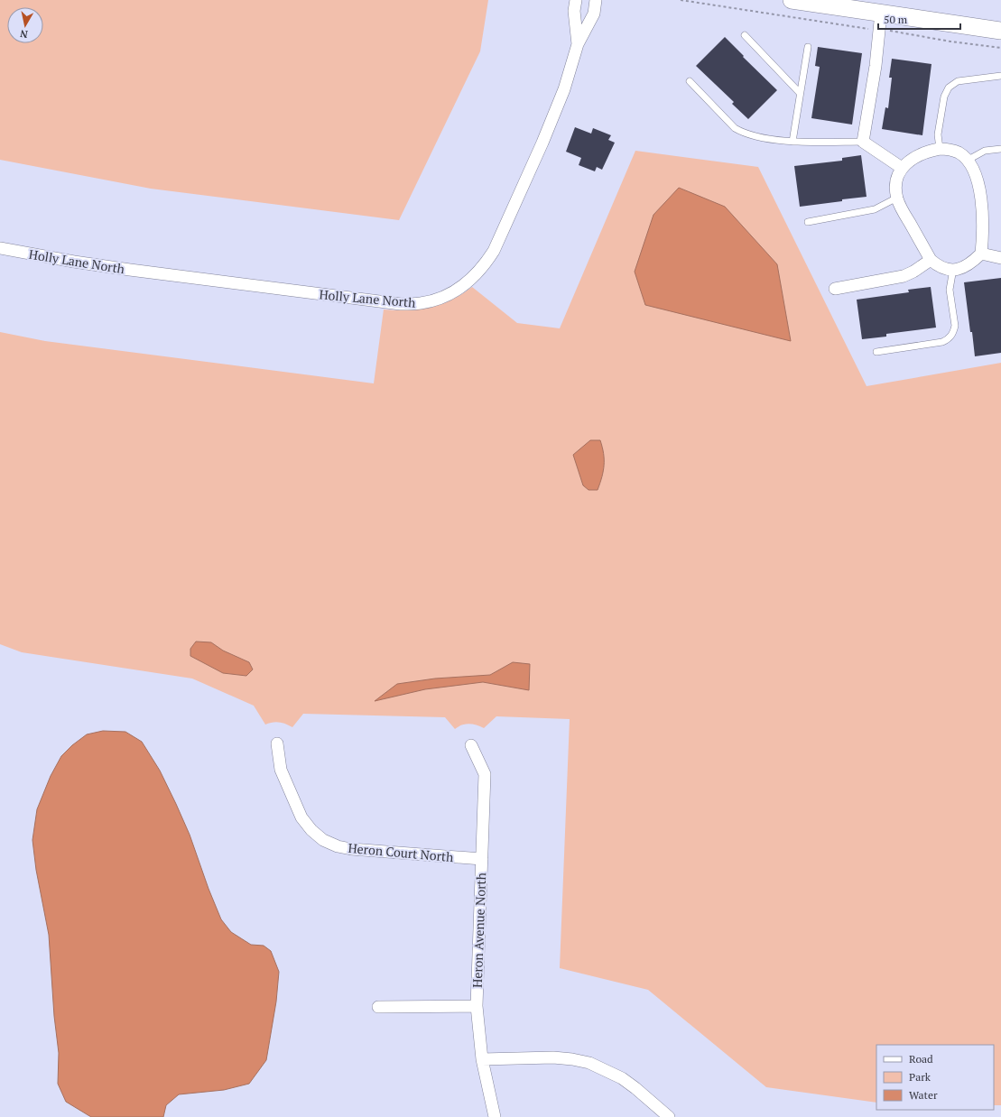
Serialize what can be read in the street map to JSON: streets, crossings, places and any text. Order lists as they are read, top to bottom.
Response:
{
  "streets": {
    "street": ["Holly Lane North", "Heron Court North", "Heron Avenue North"]
  },
  "crossings": [
    ["Heron Court North", "Heron Avenue North"]
  ],
  "legend": ["Road", "Park", "Water"],
  "scale_bar": "50 m",
  "north": "bottom"
}
